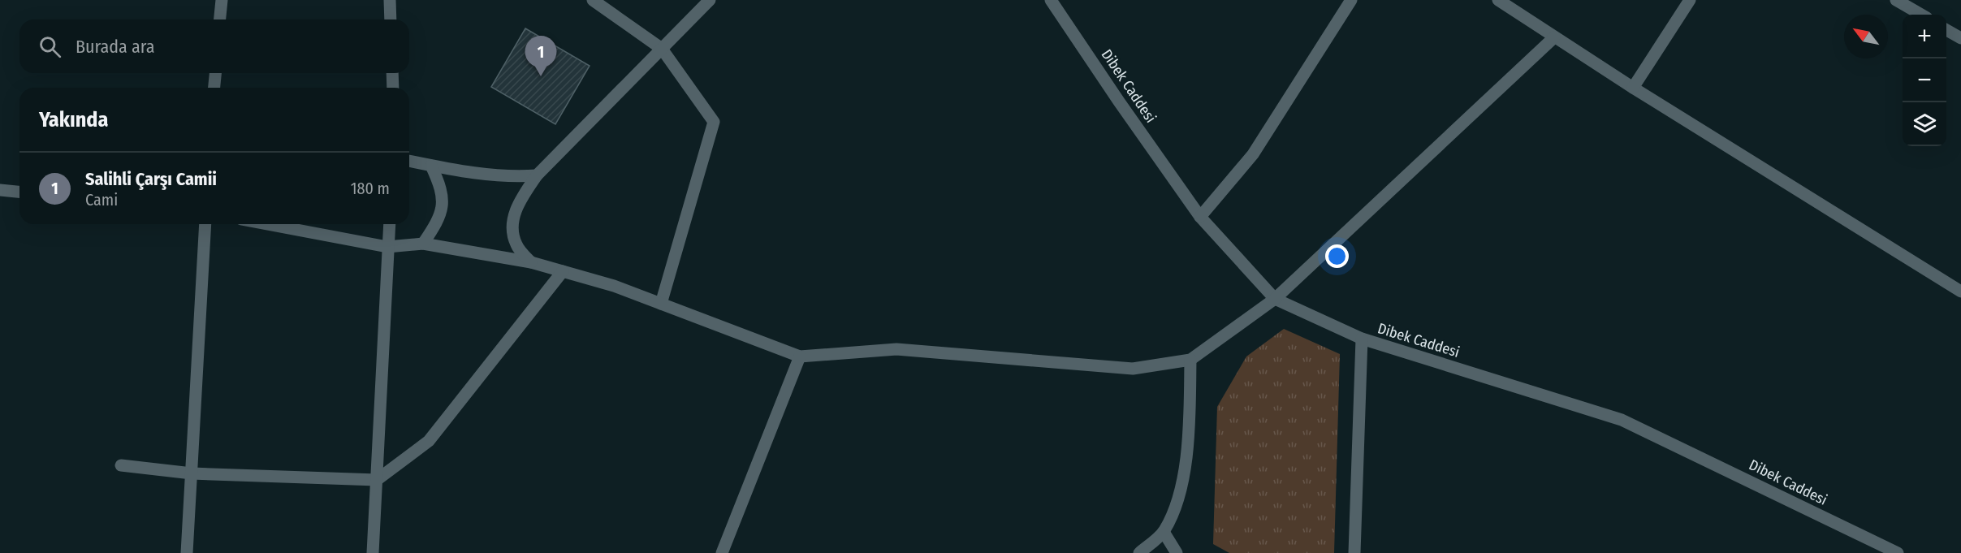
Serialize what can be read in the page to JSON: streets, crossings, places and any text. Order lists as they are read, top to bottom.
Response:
{
  "streets": {
    "street": ["Dibek Caddesi"]
  },
  "north": "top left",
  "page": {
    "map_buttons": ["+", "−"],
    "search": "Burada ara",
    "pins": "1",
    "heading": "Yakında",
    "list": [
      {
        "mark": "1",
        "name": "Salihli Çarşı Camii",
        "note": "Cami",
        "value": "180 m"
      }
    ]
  }
}
